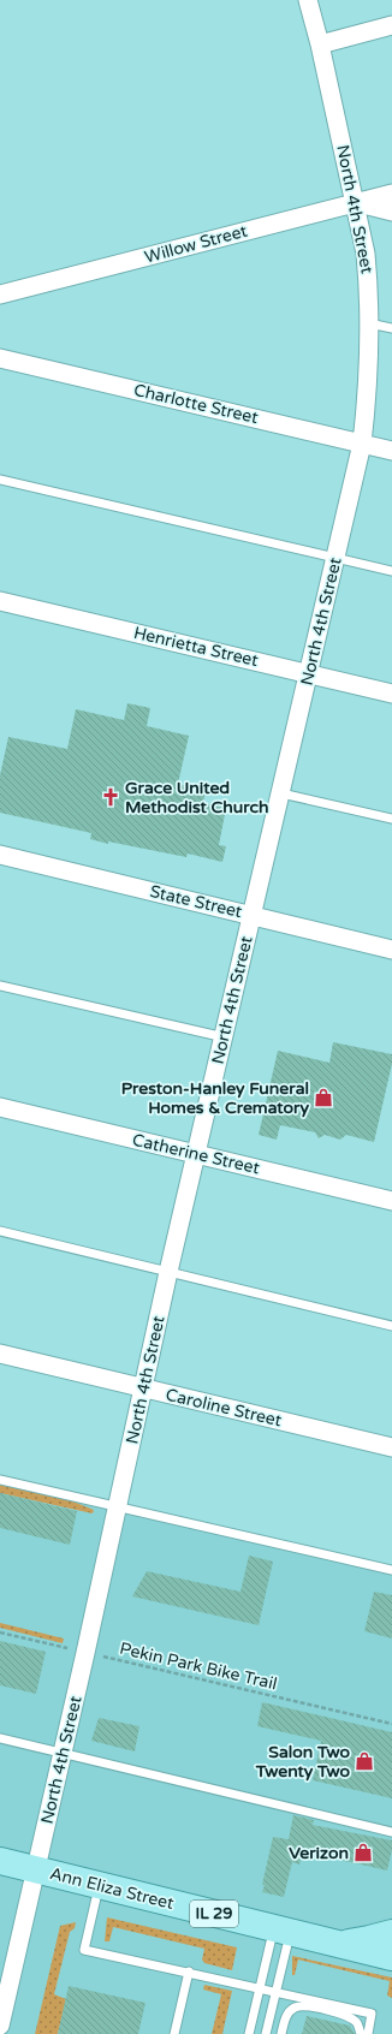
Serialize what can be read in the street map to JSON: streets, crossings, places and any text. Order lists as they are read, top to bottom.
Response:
{
  "streets": {
    "main road": ["Ann Eliza Street", "IL 29"],
    "street": [
      "North 4th Street",
      "Willow Street",
      "Charlotte Street",
      "Henrietta Street",
      "State Street",
      "Catherine Street",
      "Caroline Street"
    ],
    "path": ["Pekin Park Bike Trail"]
  },
  "crossings": [
    ["North 4th Street", "Willow Street"],
    ["North 4th Street", "Charlotte Street"],
    ["North 4th Street", "Henrietta Street"],
    ["North 4th Street", "State Street"],
    ["North 4th Street", "Catherine Street"],
    ["North 4th Street", "Caroline Street"],
    ["North 4th Street", "Pekin Park Bike Trail"],
    ["North 4th Street", "Ann Eliza Street"]
  ],
  "places": {
    "church": ["Grace United Methodist Church"],
    "shop": ["Preston-Hanley Funeral Homes & Crematory", "Salon Two Twenty Two", "Verizon"]
  }
}
